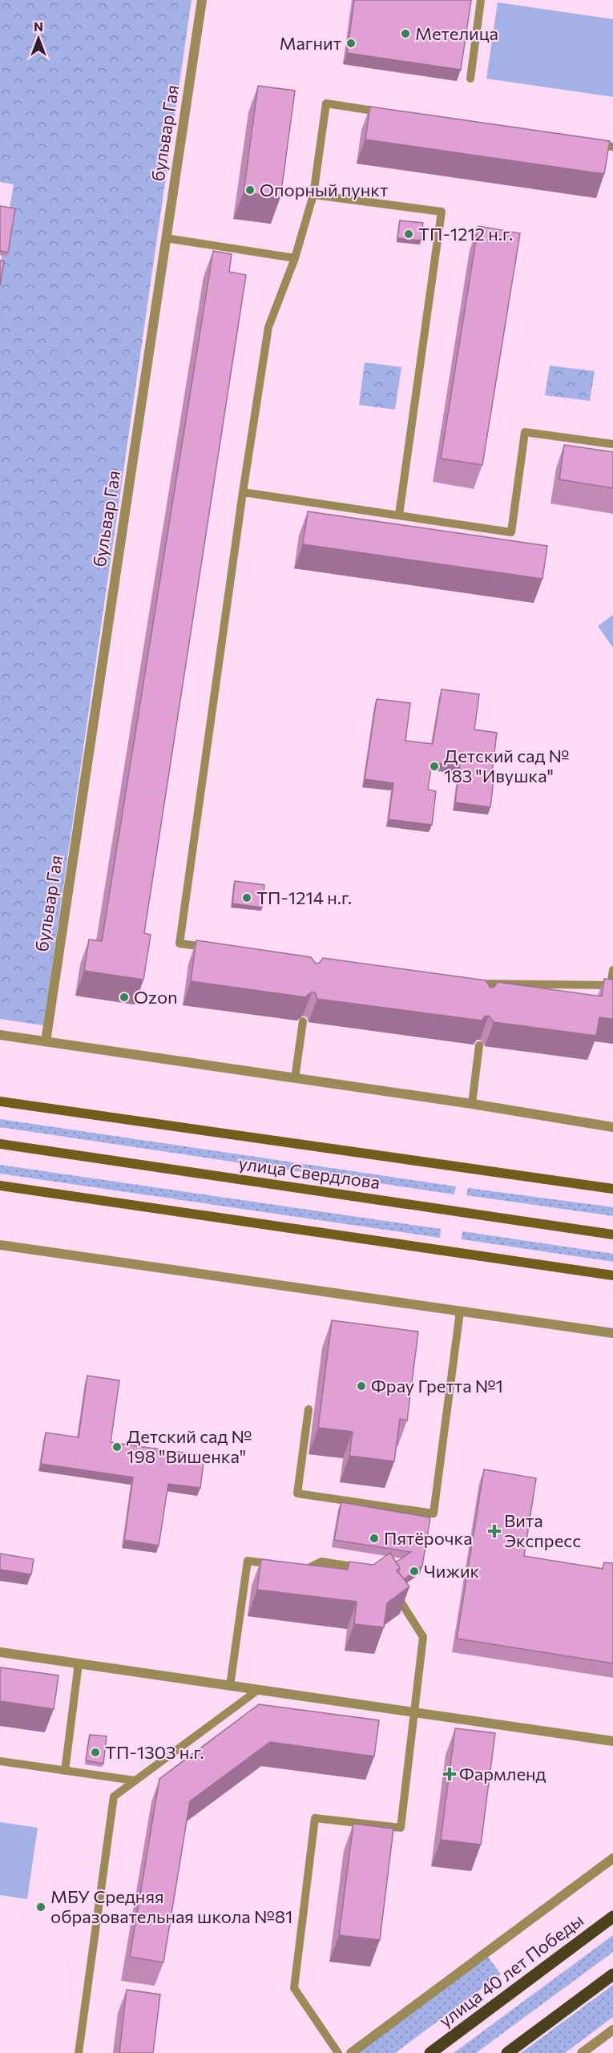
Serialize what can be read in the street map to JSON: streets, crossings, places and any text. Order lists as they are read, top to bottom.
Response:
{
  "streets": {
    "main road": ["улица Свердлова", "улица 40 лет Победы"],
    "street": ["бульвар Гая"]
  },
  "places": {
    "other": [
      "Метелица",
      "Магнит",
      "Опорный пункт",
      "ТП-1212 н.г.",
      "Детский сад № 183 \"Ивушка\"",
      "ТП-1214 н.г.",
      "Ozon",
      "Фрау Гретта №1",
      "Детский сад № 198 \"Вишенка\"",
      "Пятёрочка",
      "Чижик",
      "ТП-1303 н.г.",
      "МБУ Средняя образовательная школа №81"
    ],
    "health": ["Вита Экспресс", "Фармленд"]
  },
  "north": "top"
}
